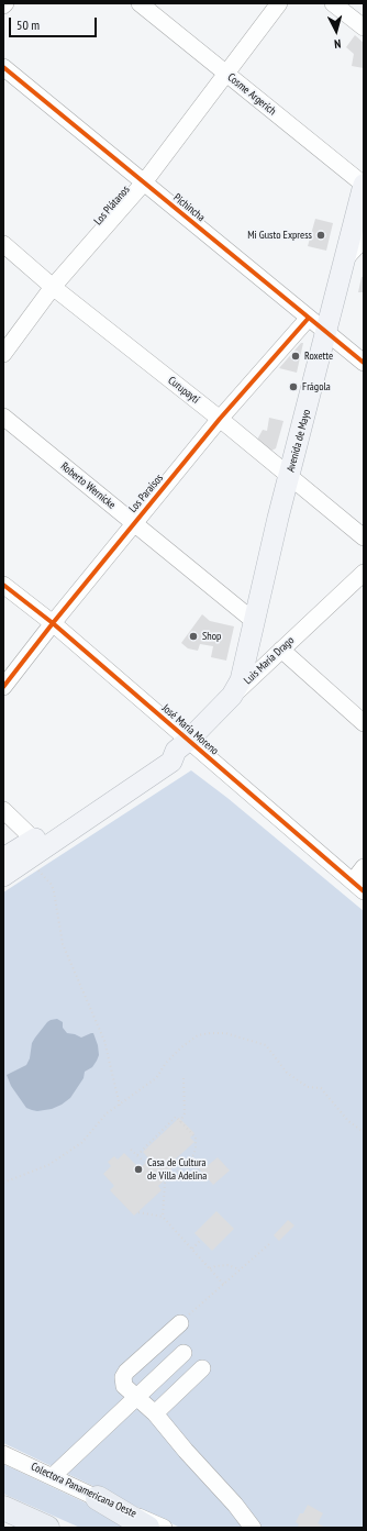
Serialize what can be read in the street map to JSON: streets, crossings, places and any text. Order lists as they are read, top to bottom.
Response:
{
  "streets": {
    "main road": ["Avenida de Mayo", "Luis María Drago"],
    "street": [
      "Cosme Argerich",
      "Los Plátanos",
      "Pichincha",
      "Curupaytí",
      "Roberto Wernicke",
      "Los Paraísos",
      "José María Moreno",
      "Colectora Panamericana Oeste"
    ]
  },
  "crossings": [
    ["Cosme Argerich", "Los Plátanos"],
    ["Cosme Argerich", "Avenida de Mayo"],
    ["Los Plátanos", "Pichincha"],
    ["Los Plátanos", "Curupaytí"],
    ["Pichincha", "Avenida de Mayo"],
    ["Pichincha", "Los Paraísos"],
    ["Curupaytí", "Avenida de Mayo"],
    ["Curupaytí", "Los Paraísos"],
    ["Avenida de Mayo", "Roberto Wernicke"],
    ["Avenida de Mayo", "Luis María Drago"],
    ["Roberto Wernicke", "Los Paraísos"],
    ["Los Paraísos", "José María Moreno"],
    ["Luis María Drago", "José María Moreno"]
  ],
  "places": [
    "Mi Gusto Express",
    "Roxette",
    "Frágola",
    "Shop",
    "Casa de Cultura de Villa Adelina"
  ],
  "scale_bar": "50 m",
  "north": "bottom"
}
